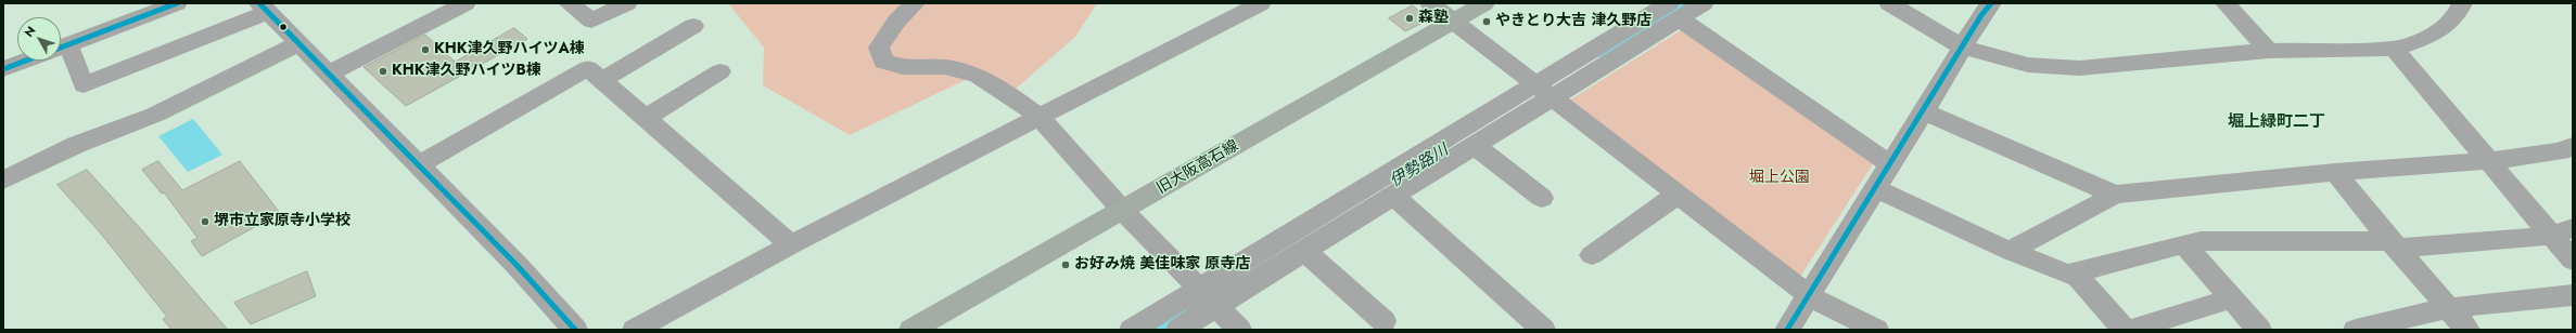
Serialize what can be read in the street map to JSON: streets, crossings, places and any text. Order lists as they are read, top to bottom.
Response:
{
  "streets": {
    "main road": ["旧大阪高石線"]
  },
  "districts": ["堀上緑町二丁"],
  "water": ["伊勢路川"],
  "parks": ["堀上公園"],
  "places": [
    "森塾",
    "やきとり大吉 津久野店",
    "KHK津久野ハイツA棟",
    "KHK津久野ハイツB棟",
    "堺市立家原寺小学校",
    "お好み焼 美佳味家 原寺店"
  ],
  "north": "top left"
}
